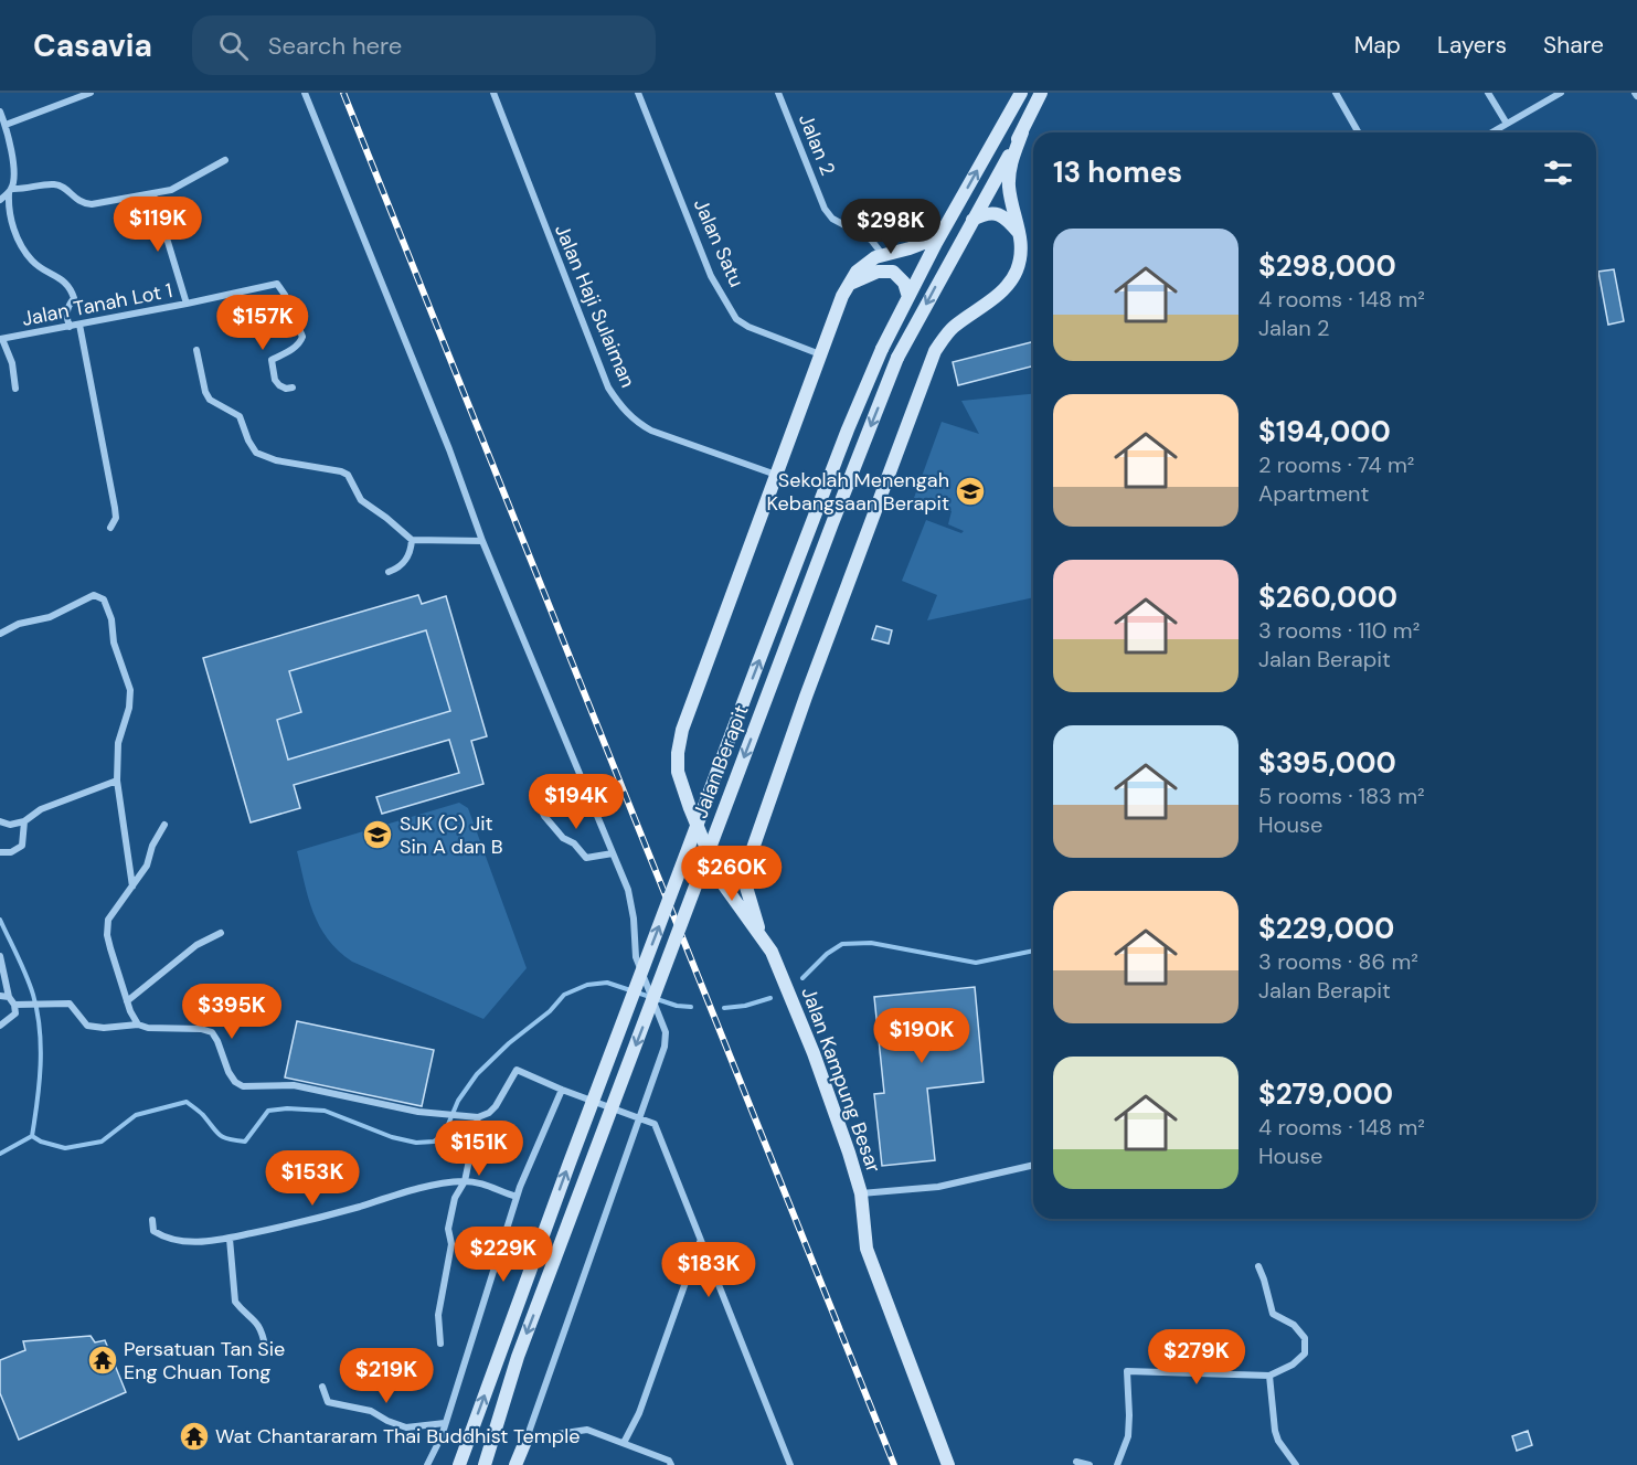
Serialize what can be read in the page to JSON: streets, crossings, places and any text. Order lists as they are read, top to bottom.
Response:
{
  "streets": {
    "main road": ["Jalan Berapit", "Jalan Kampung Besar"],
    "street": [
      "Jalan 2",
      "Jalan Satu",
      "Jalan Tanah Lot 1",
      "Jalan Haji Sulaiman"
    ]
  },
  "places": {
    "school or university": ["Sekolah Menengah Kebangsaan Berapit", "SJK (C) Jit Sin A dan B"],
    "temple": ["Persatuan Tan Sie Eng Chuan Tong", "Wat Chantararam Thai Buddhist Temple"]
  },
  "page": {
    "header": "Casavia",
    "search": "Search here",
    "nav": ["Map", "Layers", "Share"],
    "heading": "13 homes",
    "price": [
      "$119K",
      "$298K",
      "$157K",
      "$194K",
      "$260K",
      "$395K",
      "$190K",
      "$151K",
      "$153K",
      "$229K",
      "$183K",
      "$279K",
      "$219K"
    ],
    "list": [
      {
        "name": "$298,000",
        "note": "4 rooms · 148 m² · Jalan 2"
      },
      {
        "name": "$194,000",
        "note": "2 rooms · 74 m² · Apartment"
      },
      {
        "name": "$260,000",
        "note": "3 rooms · 110 m² · Jalan Berapit"
      },
      {
        "name": "$395,000",
        "note": "5 rooms · 183 m² · House"
      },
      {
        "name": "$229,000",
        "note": "3 rooms · 86 m² · Jalan Berapit"
      },
      {
        "name": "$279,000",
        "note": "4 rooms · 148 m² · House"
      }
    ]
  }
}
